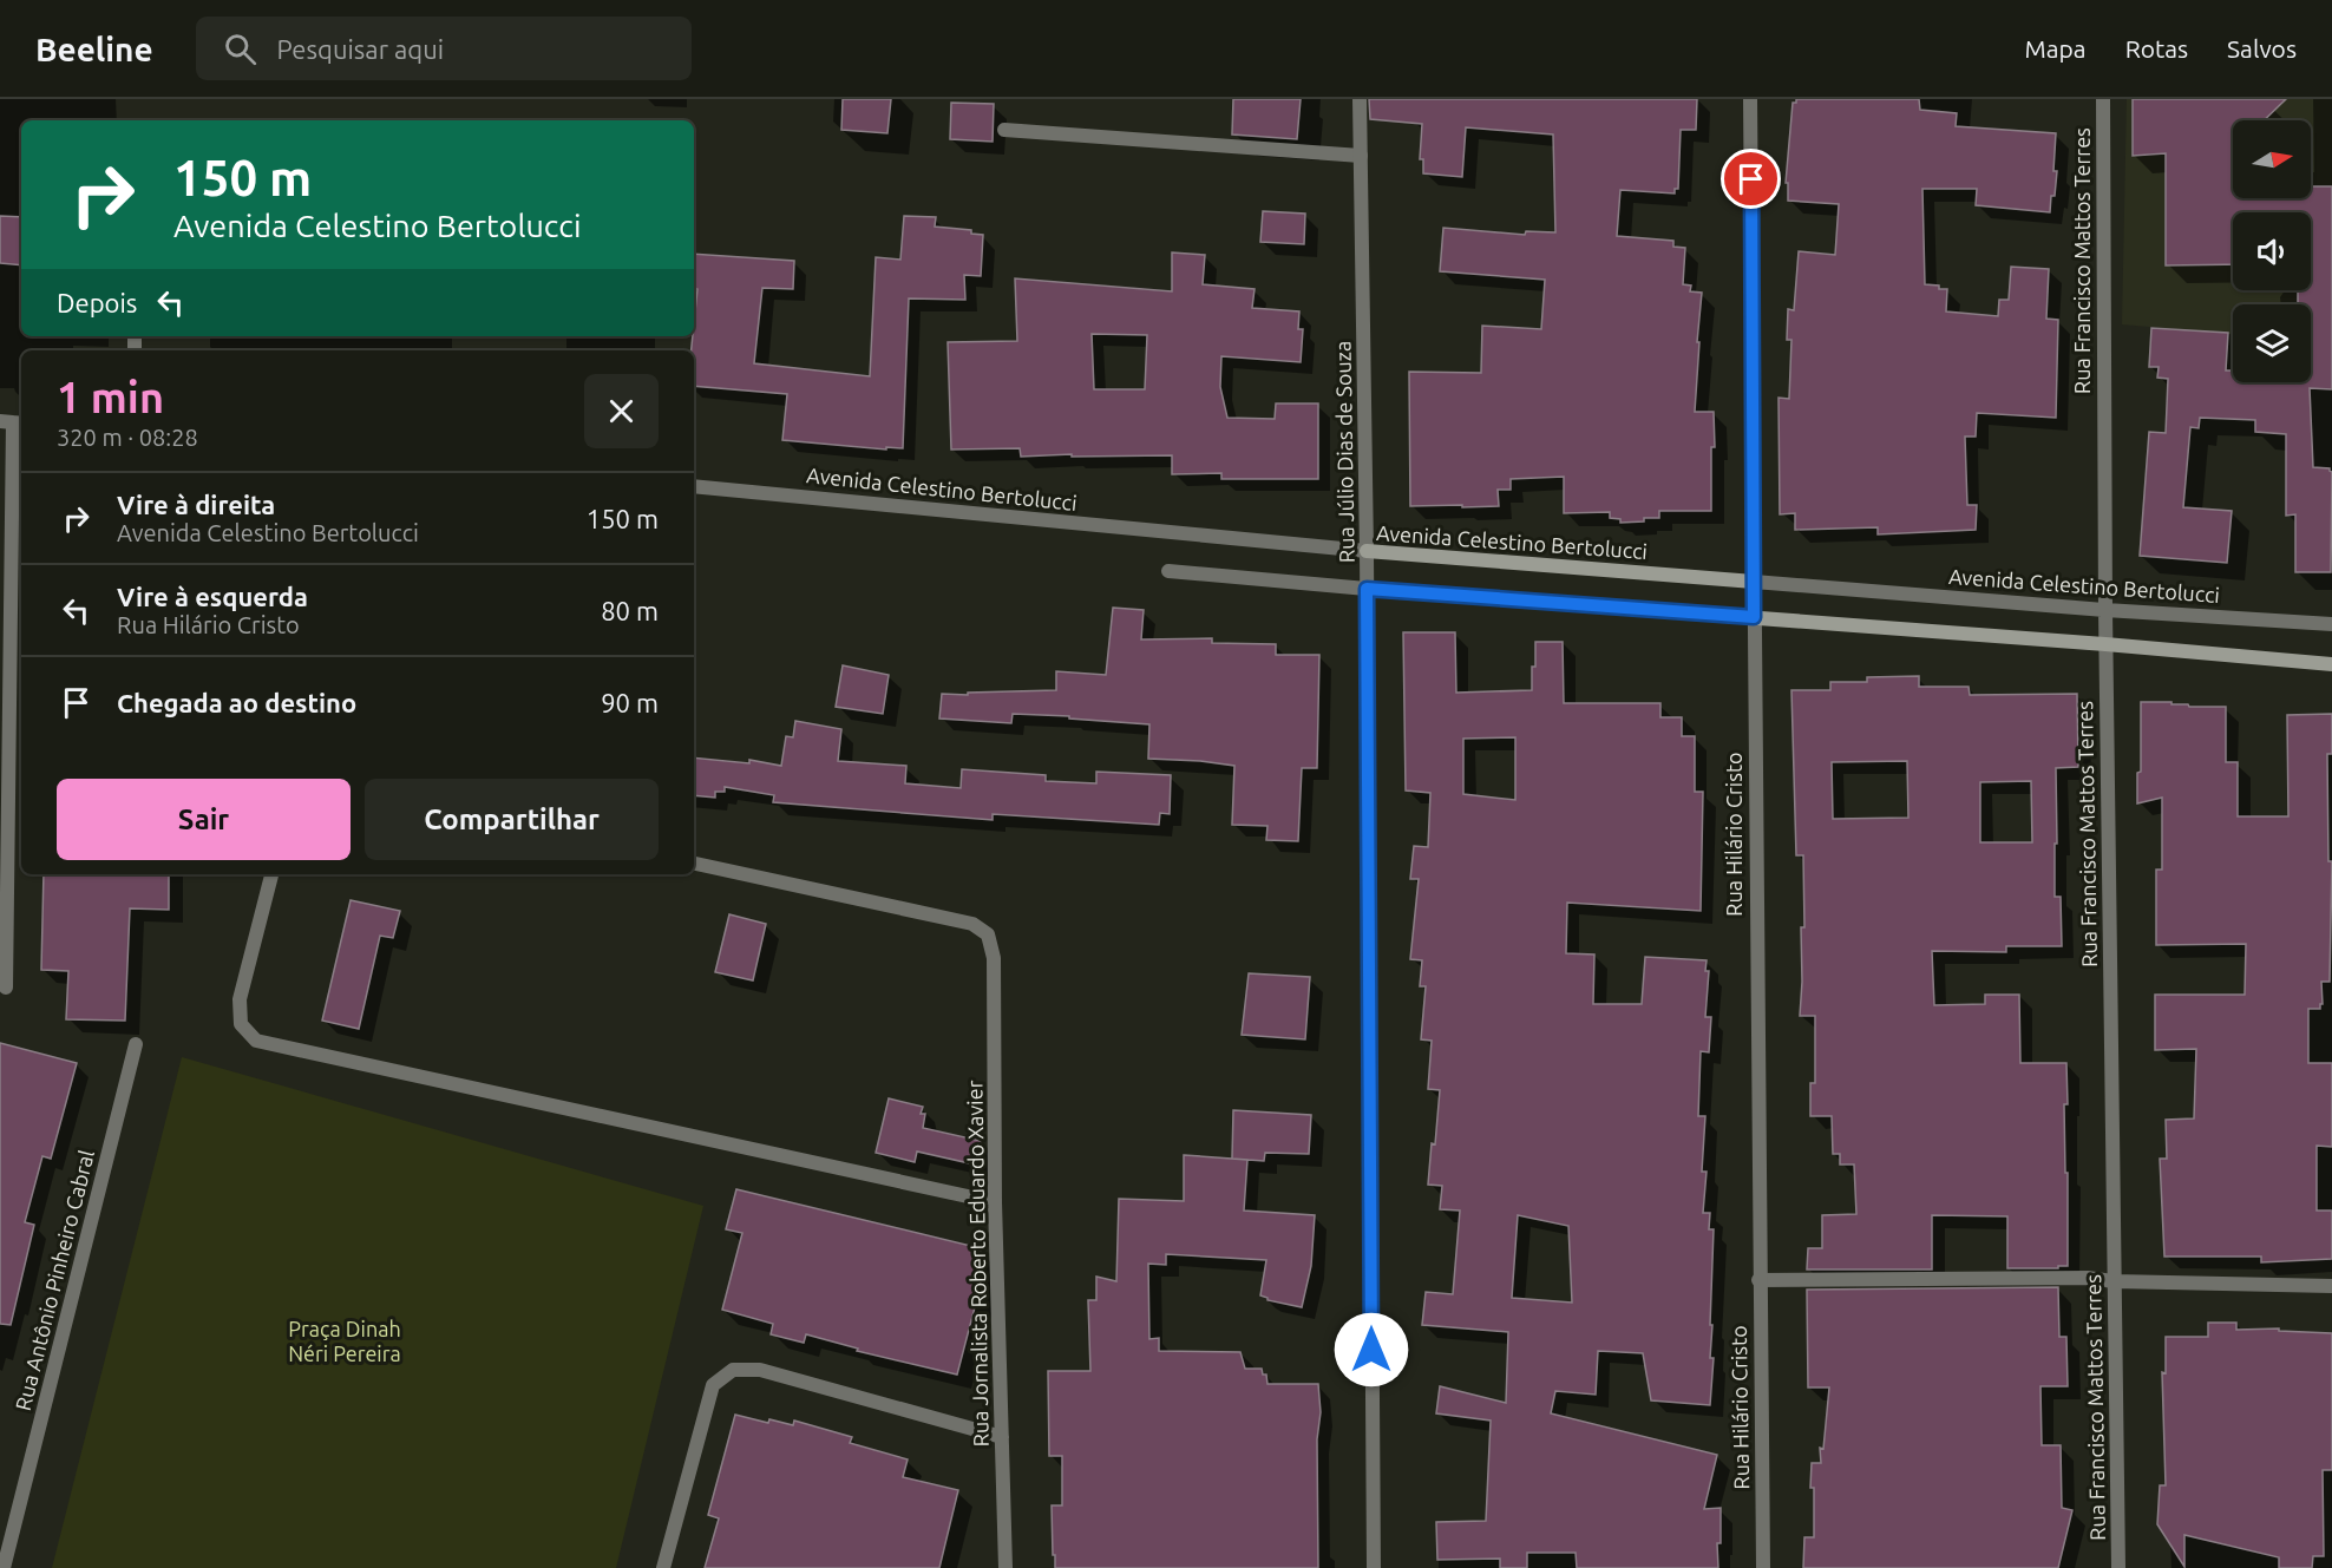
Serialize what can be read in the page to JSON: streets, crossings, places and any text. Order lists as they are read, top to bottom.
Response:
{
  "streets": {
    "street": [
      "Rua Francisco Mattos Terres",
      "Rua Júlio Dias de Souza",
      "Avenida Celestino Bertolucci",
      "Rua Hilário Cristo",
      "Rua Jornalista Roberto Eduardo Xavier",
      "Rua Antônio Pinheiro Cabral"
    ]
  },
  "crossings": [
    ["Rua Francisco Mattos Terres", "Avenida Celestino Bertolucci"],
    ["Rua Júlio Dias de Souza", "Avenida Celestino Bertolucci"],
    ["Avenida Celestino Bertolucci", "Rua Hilário Cristo"]
  ],
  "parks": ["Praça Dinah Néri Pereira"],
  "north": "right",
  "page": {
    "header": "Beeline",
    "search": "Pesquisar aqui",
    "nav": ["Mapa", "Rotas", "Salvos"],
    "turn": ["150 m", "Avenida Celestino Bertolucci"],
    "then": "Depois",
    "heading": ["1 min", "320 m · 08:28"],
    "list": [
      {
        "name": "Vire à direita",
        "note": "Avenida Celestino Bertolucci",
        "value": "150 m"
      },
      {
        "name": "Vire à esquerda",
        "note": "Rua Hilário Cristo",
        "value": "80 m"
      },
      {
        "name": "Chegada ao destino",
        "value": "90 m"
      }
    ],
    "buttons": ["Sair", "Compartilhar"]
  }
}
